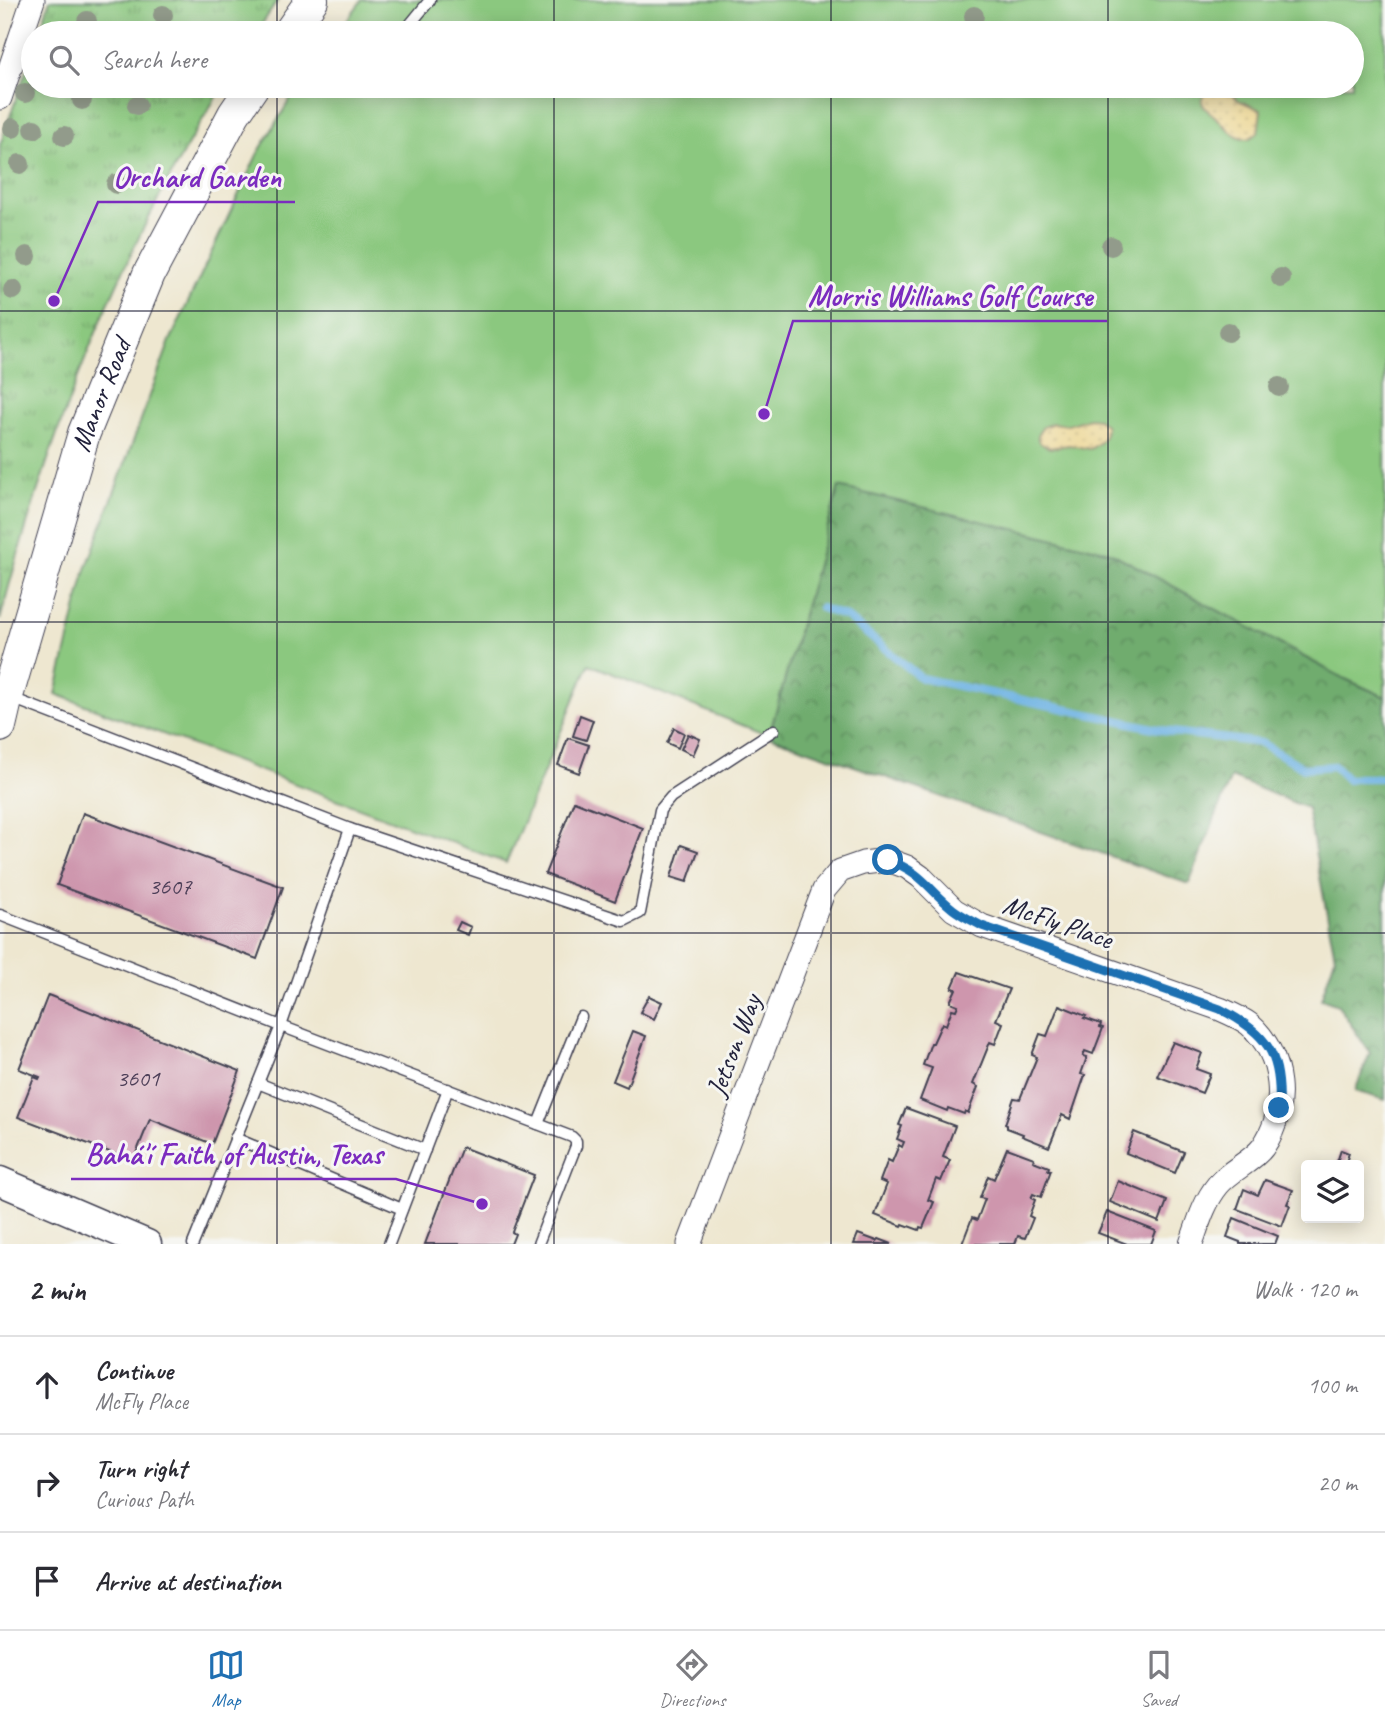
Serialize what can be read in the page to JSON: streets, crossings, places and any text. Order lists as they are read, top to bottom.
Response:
{
  "streets": {
    "main road": ["Manor Road"],
    "street": ["McFly Place", "Jetson Way"]
  },
  "crossings": [
    ["McFly Place", "Jetson Way"]
  ],
  "places": ["Orchard Garden", "Morris Williams Golf Course", "Bahá'í Faith of Austin, Texas"],
  "house_numbers": ["3607", "3601"],
  "page": {
    "search": "Search here",
    "heading": ["2 min", "Walk · 120 m"],
    "list": [
      ["Continue", "McFly Place", "100 m"],
      ["Turn right", "Curious Path", "20 m"],
      "Arrive at destination"
    ],
    "nav": ["Map", "Directions", "Saved"]
  }
}
